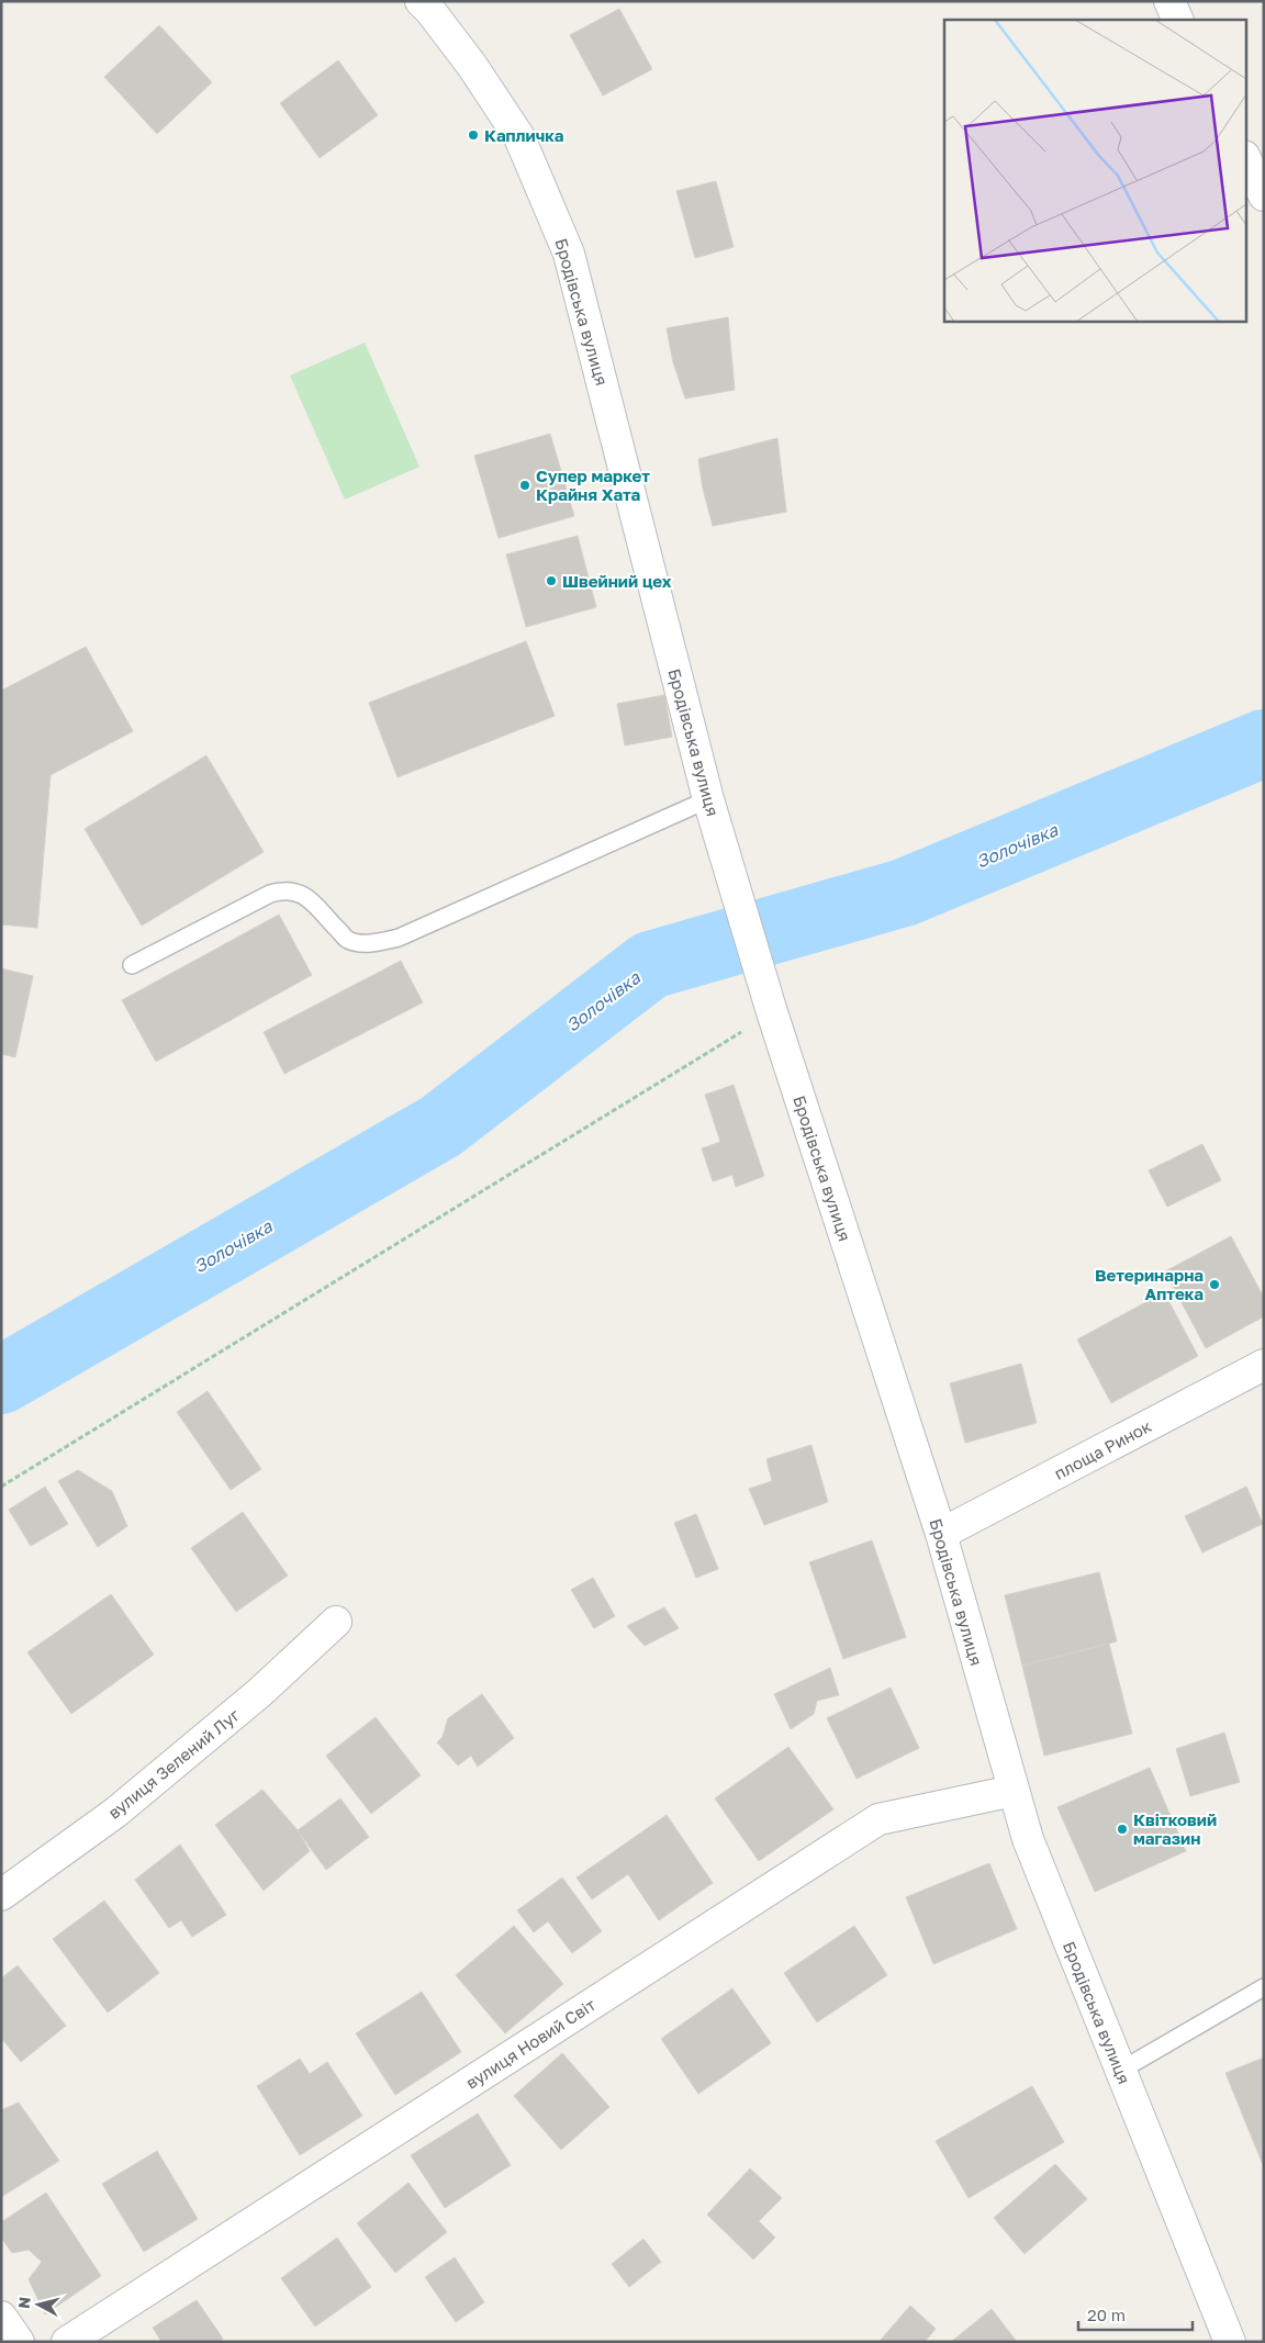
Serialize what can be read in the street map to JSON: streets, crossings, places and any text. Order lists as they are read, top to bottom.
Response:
{
  "streets": {
    "street": [
      "Бродівська вулиця",
      "площа Ринок",
      "вулиця Зелений Луг",
      "вулиця Новий Світ"
    ]
  },
  "crossings": [
    ["Бродівська вулиця", "площа Ринок"],
    ["Бродівська вулиця", "вулиця Новий Світ"]
  ],
  "water": ["Золочівка"],
  "places": [
    "Капличка",
    "Супер маркет Крайня Хата",
    "Швейний цех",
    "Ветеринарна Аптека",
    "Квітковий магазин"
  ],
  "scale_bar": "20 m",
  "north": "left"
}
